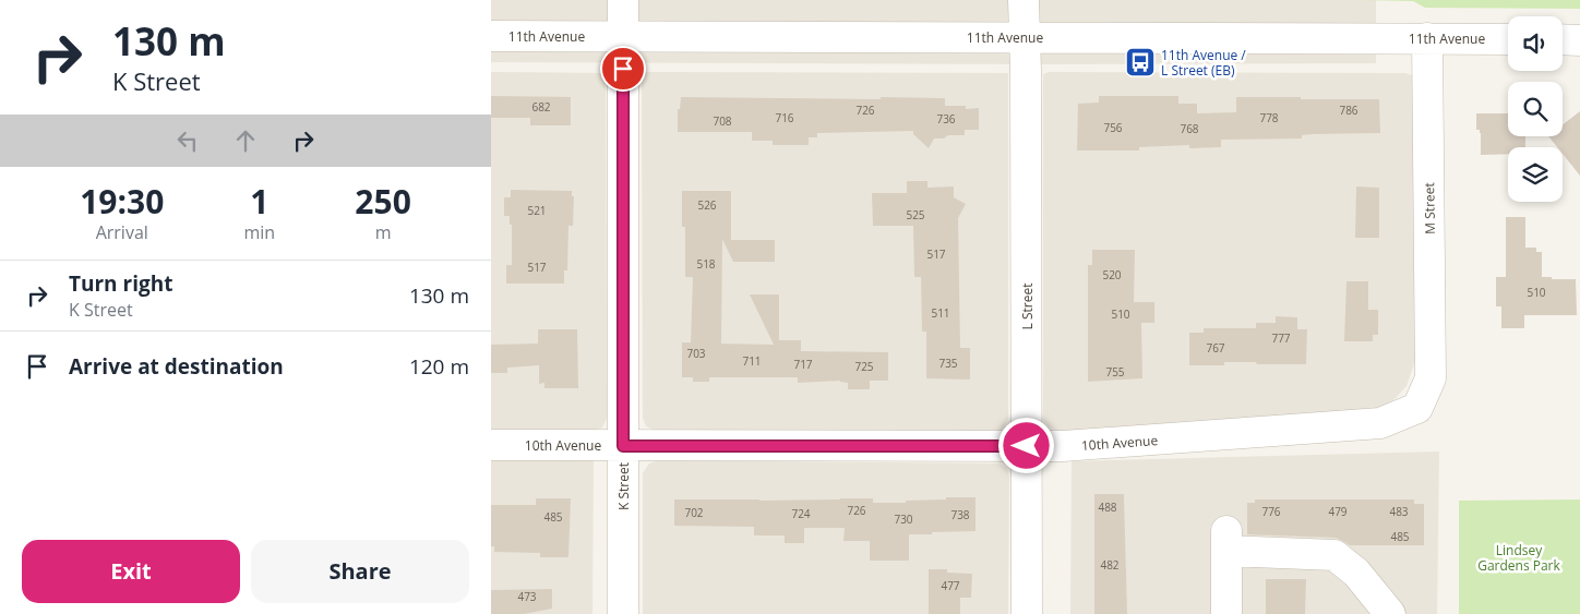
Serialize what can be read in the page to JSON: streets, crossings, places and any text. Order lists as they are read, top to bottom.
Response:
{
  "streets": {
    "street": [
      "11th Avenue",
      "M Street",
      "L Street",
      "10th Avenue",
      "K Street"
    ]
  },
  "crossings": [
    ["11th Avenue", "M Street"],
    ["11th Avenue", "L Street"],
    ["11th Avenue", "K Street"],
    ["M Street", "10th Avenue"],
    ["L Street", "10th Avenue"],
    ["10th Avenue", "K Street"]
  ],
  "parks": ["Lindsey Gardens Park"],
  "places": {
    "bus stop": ["11th Avenue / L Street (EB)"]
  },
  "house_numbers": [
    "682",
    "726",
    "786",
    "716",
    "778",
    "736",
    "708",
    "756",
    "768",
    "526",
    "521",
    "525",
    "517",
    "518",
    "517",
    "520",
    "510",
    "511",
    "510",
    "777",
    "767",
    "703",
    "711",
    "735",
    "717",
    "725",
    "755",
    "488",
    "726",
    "776",
    "479",
    "483",
    "702",
    "724",
    "738",
    "485",
    "730",
    "485",
    "482",
    "477",
    "473"
  ],
  "page": {
    "turn": ["130 m", "K Street"],
    "eta": [
      "19:30",
      "Arrival",
      "1",
      "min",
      "250",
      "m"
    ],
    "list": [
      {
        "name": "Turn right",
        "note": "K Street",
        "value": "130 m"
      },
      {
        "name": "Arrive at destination",
        "value": "120 m"
      }
    ],
    "buttons": ["Exit", "Share"]
  }
}
